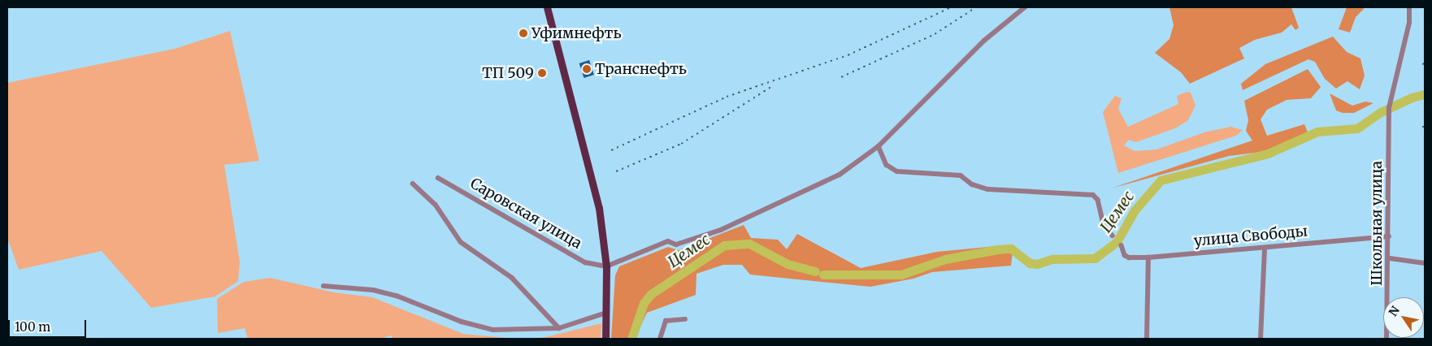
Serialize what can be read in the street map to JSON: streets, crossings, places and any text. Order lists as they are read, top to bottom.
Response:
{
  "streets": {
    "street": ["Саровская улица", "Школьная улица", "улица Свободы"]
  },
  "crossings": [
    ["Школьная улица", "улица Свободы"]
  ],
  "water": ["Цемес"],
  "places": ["Уфимнефть", "Транснефть", "ТП 509"],
  "scale_bar": "100 m",
  "north": "top left"
}
